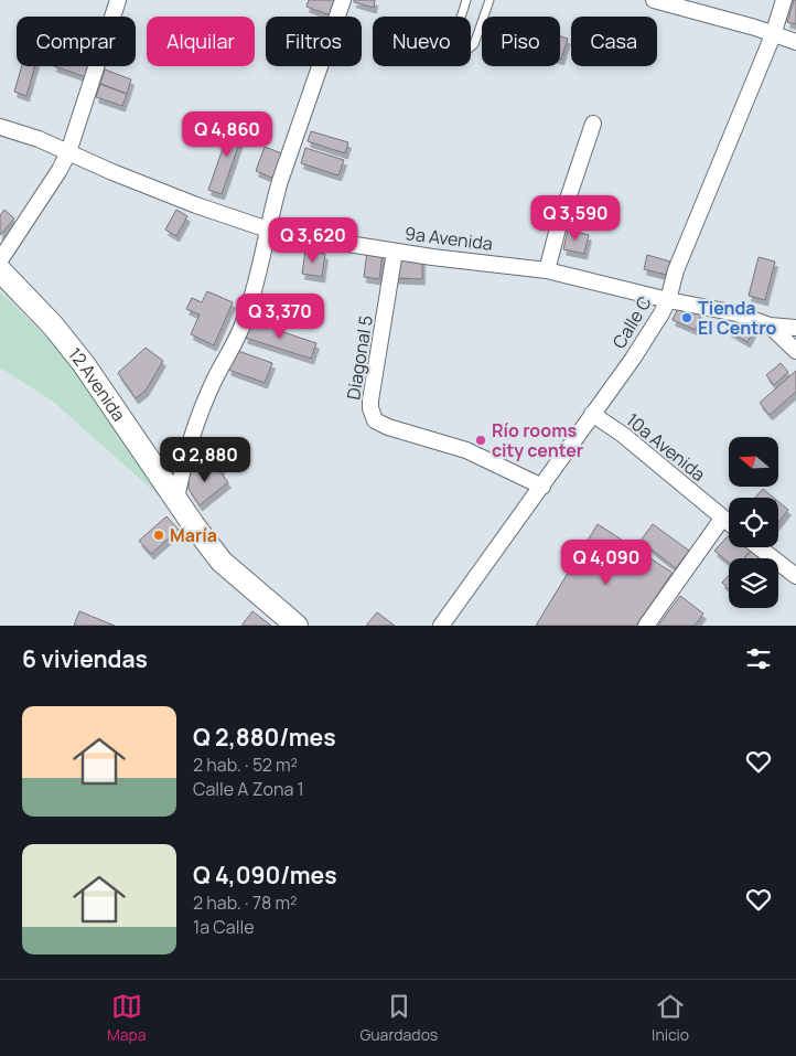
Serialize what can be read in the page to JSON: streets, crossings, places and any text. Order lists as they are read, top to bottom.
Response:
{
  "streets": {
    "street": [
      "9a Avenida",
      "Calle C",
      "Diagonal 5",
      "12 Avenida",
      "10a Avenida"
    ]
  },
  "crossings": [
    ["9a Avenida", "Calle C"],
    ["9a Avenida", "Diagonal 5"],
    ["Calle C", "Diagonal 5"],
    ["Calle C", "10a Avenida"]
  ],
  "places": ["Tienda El Centro", "Río rooms city center", "María"],
  "north": "left",
  "page": {
    "chip": [
      "Comprar",
      "Alquilar",
      "Filtros",
      "Nuevo",
      "Piso",
      "Casa"
    ],
    "price": [
      "Q 4,860",
      "Q 3,590",
      "Q 3,620",
      "Q 3,370",
      "Q 2,880",
      "Q 4,090"
    ],
    "heading": "6 viviendas",
    "list": [
      {
        "name": "Q 2,880/mes",
        "note": "2 hab. · 52 m² · Calle A Zona 1"
      },
      {
        "name": "Q 4,090/mes",
        "note": "2 hab. · 78 m² · 1a Calle"
      }
    ],
    "tabs": ["Mapa", "Guardados", "Inicio"]
  }
}
